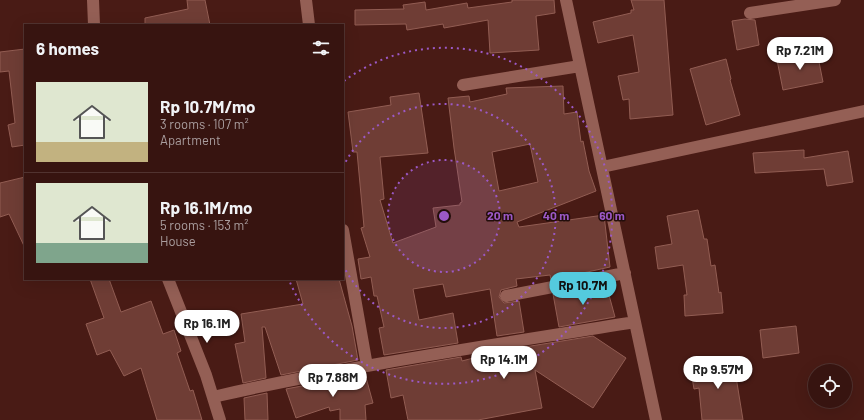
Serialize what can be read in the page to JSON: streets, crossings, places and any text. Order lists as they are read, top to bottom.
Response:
{
  "page": {
    "heading": "6 homes",
    "price": [
      "Rp 7.21M",
      "Rp 10.7M",
      "Rp 16.1M",
      "Rp 14.1M",
      "Rp 9.57M",
      "Rp 7.88M"
    ],
    "list": [
      {
        "name": "Rp 10.7M/mo",
        "note": "3 rooms · 107 m² · Apartment"
      },
      {
        "name": "Rp 16.1M/mo",
        "note": "5 rooms · 153 m² · House"
      }
    ]
  },
  "rings": ["20 m", "40 m", "60 m"]
}
